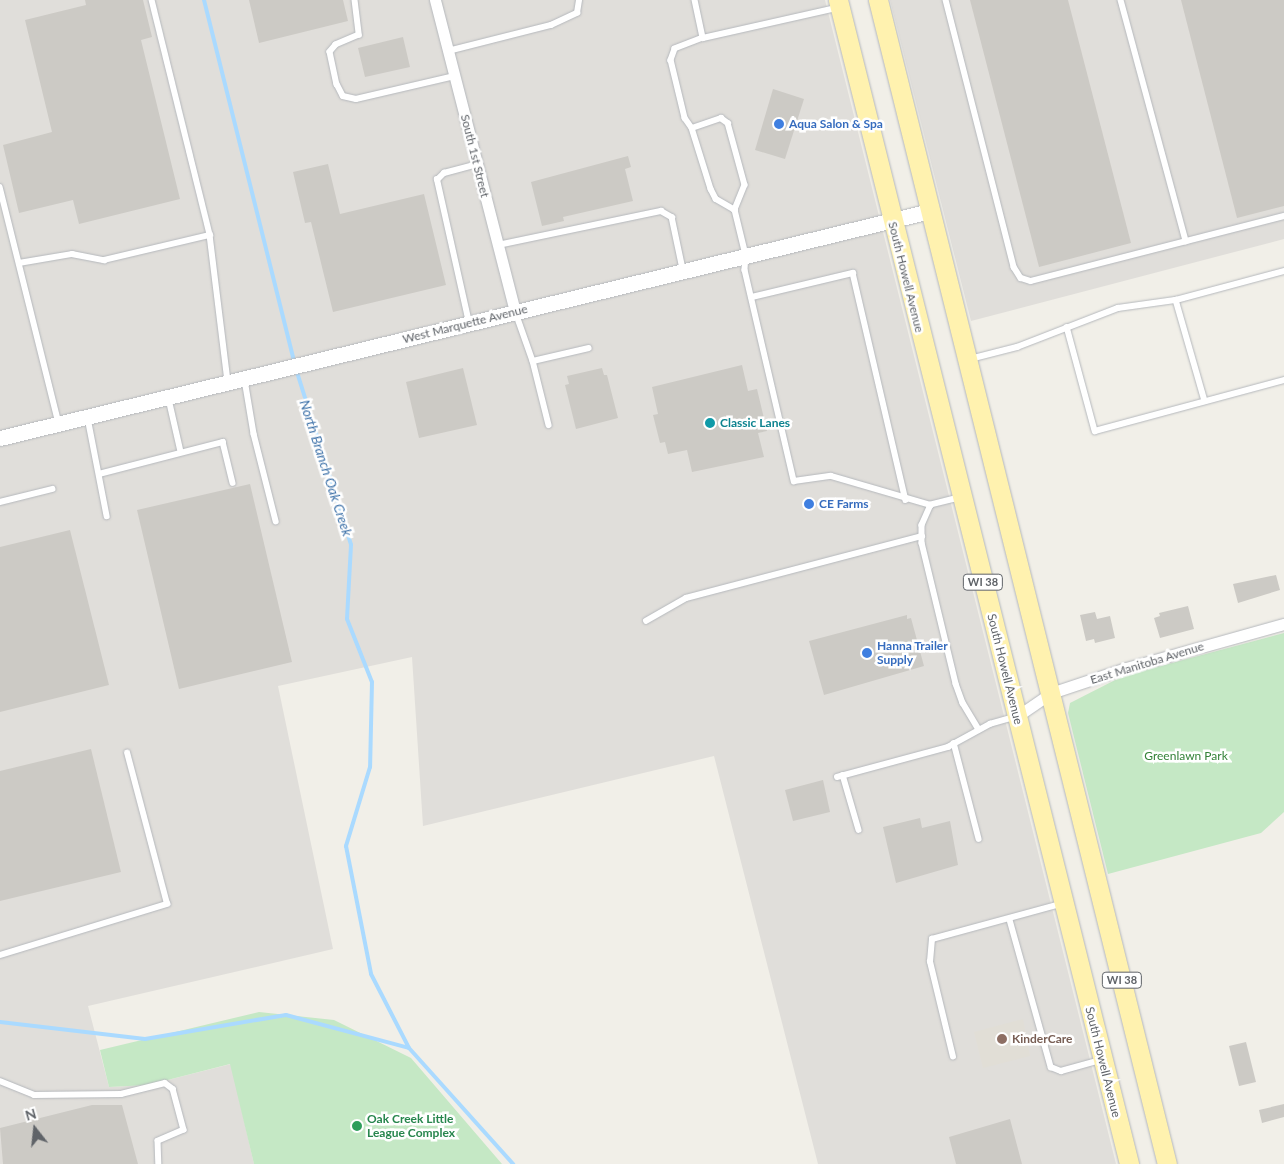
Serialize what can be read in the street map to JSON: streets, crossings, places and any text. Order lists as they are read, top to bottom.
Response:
{
  "streets": {
    "main road": ["South Howell Avenue", "WI 38"],
    "street": ["South 1st Street", "West Marquette Avenue", "East Manitoba Avenue"]
  },
  "crossings": [
    ["South 1st Street", "West Marquette Avenue"],
    ["South Howell Avenue", "West Marquette Avenue"],
    ["South Howell Avenue", "East Manitoba Avenue"],
    ["West Marquette Avenue", "WI 38"],
    ["WI 38", "East Manitoba Avenue"]
  ],
  "water": ["North Branch Oak Creek"],
  "parks": ["Greenlawn Park"],
  "places": [
    "Aqua Salon & Spa",
    "Classic Lanes",
    "CE Farms",
    "Hanna Trailer Supply",
    "KinderCare",
    "Oak Creek Little League Complex"
  ],
  "north": "top"
}
